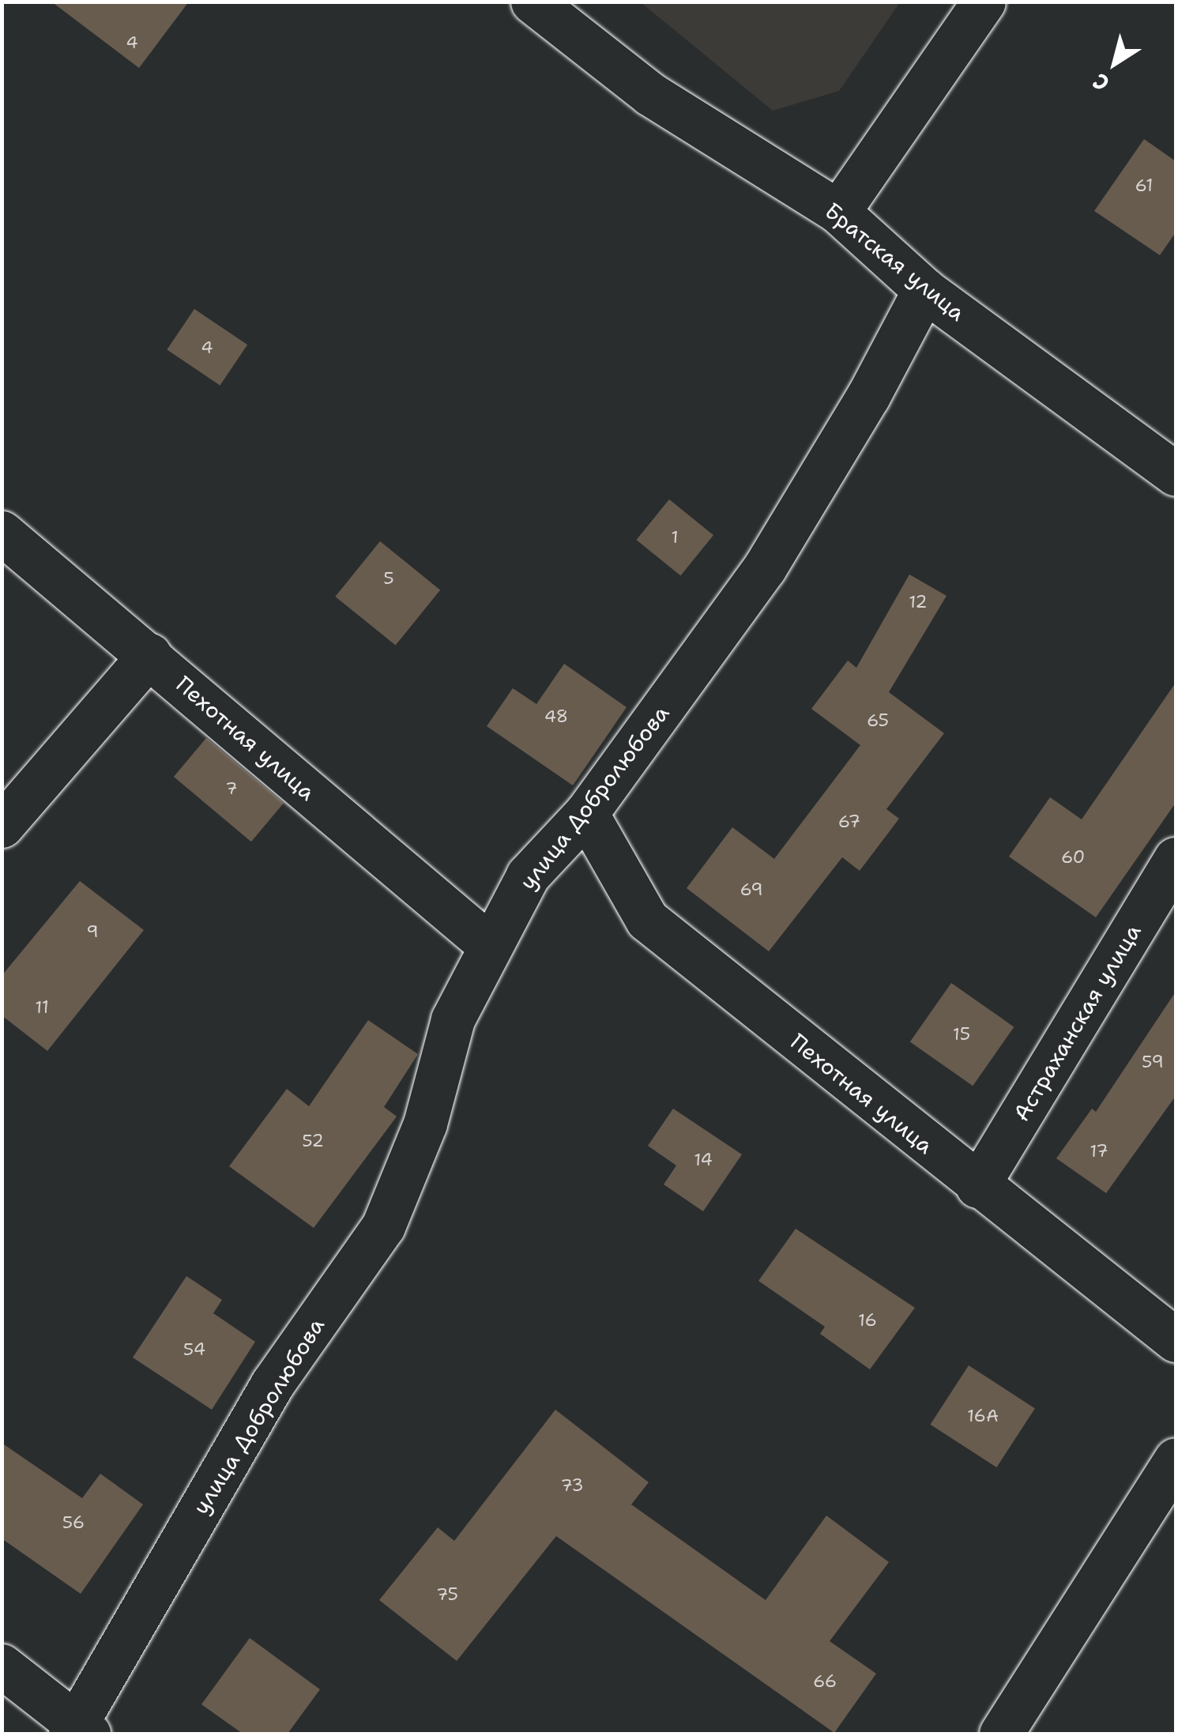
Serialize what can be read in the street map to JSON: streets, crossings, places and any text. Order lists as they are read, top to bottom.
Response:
{
  "streets": {
    "street": [
      "Братская улица",
      "Пехотная улица",
      "улица Добролюбова",
      "Астраханская улица"
    ]
  },
  "crossings": [
    ["Братская улица", "улица Добролюбова"],
    ["Пехотная улица", "улица Добролюбова"],
    ["Пехотная улица", "Астраханская улица"]
  ],
  "house_numbers": [
    "4",
    "61",
    "4",
    "1",
    "5",
    "12",
    "48",
    "65",
    "7",
    "67",
    "60",
    "69",
    "9",
    "11",
    "15",
    "59",
    "52",
    "17",
    "14",
    "16",
    "54",
    "16А",
    "73",
    "56",
    "75",
    "66"
  ],
  "north": "bottom left"
}
